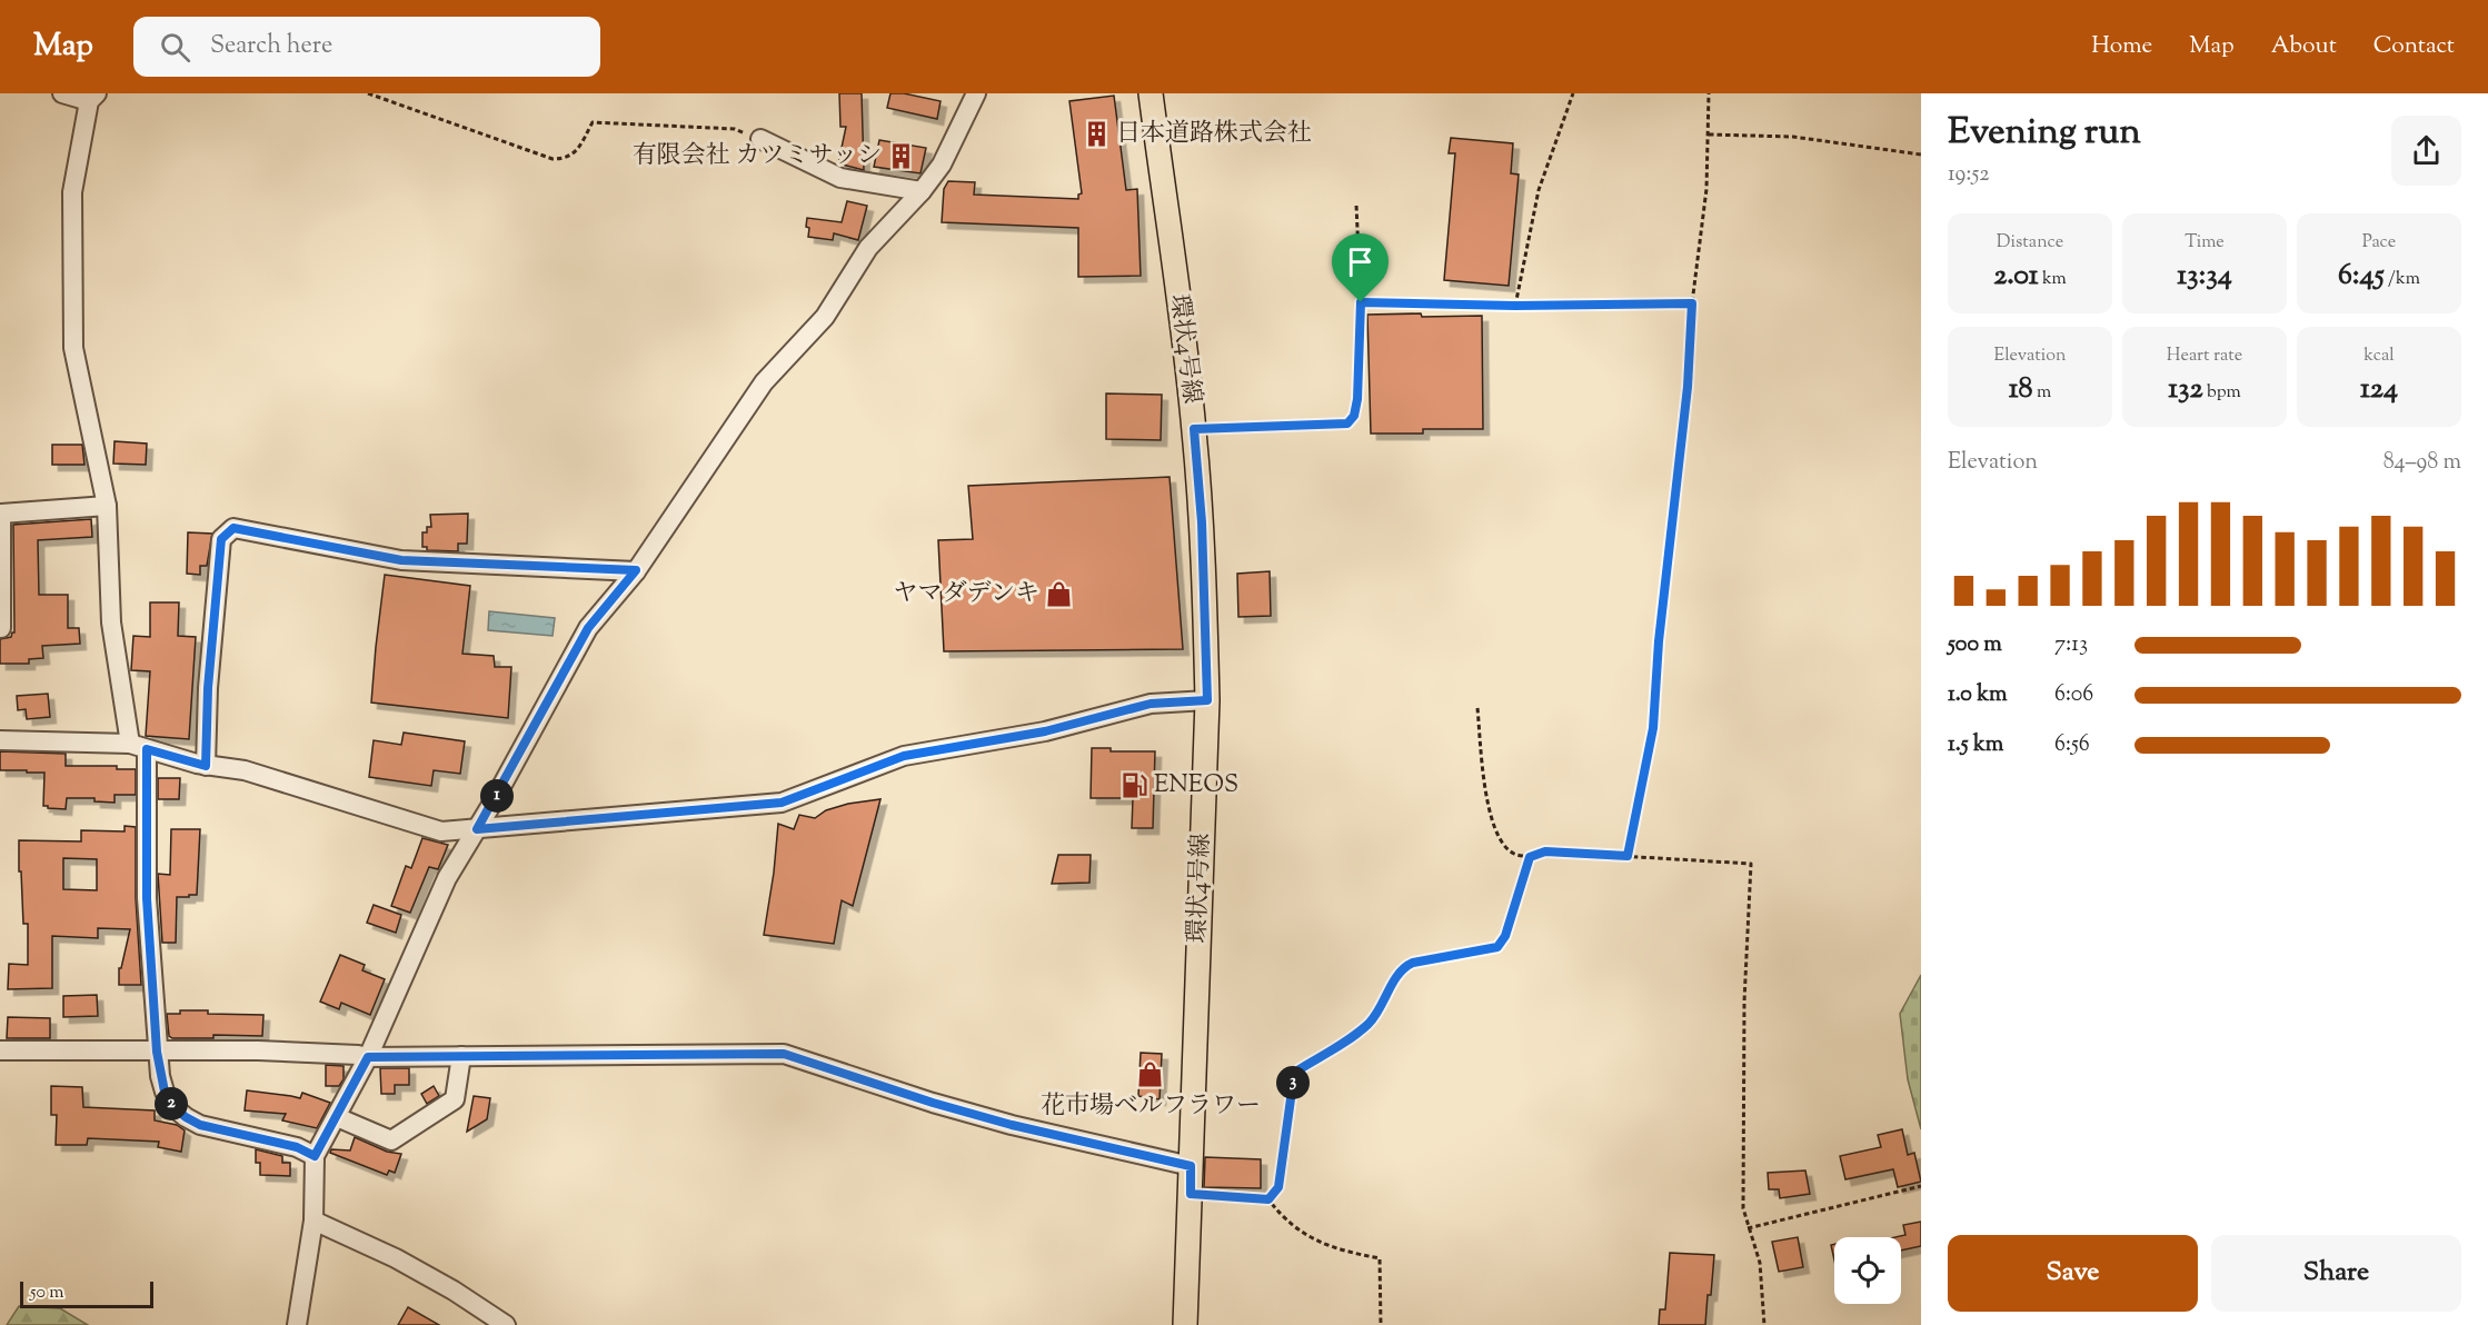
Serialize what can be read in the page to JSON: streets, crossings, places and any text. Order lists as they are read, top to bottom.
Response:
{
  "streets": {
    "main road": ["環状4号線"]
  },
  "places": {
    "building": ["日本道路株式会社", "有限会社 カツミサッシ"],
    "shop": ["ヤマダデンキ", "花市場ベルフラワー"],
    "fuel station": ["ENEOS"]
  },
  "scale_bar": "50 m",
  "page": {
    "header": "Map",
    "search": "Search here",
    "nav": [
      "Home",
      "Map",
      "About",
      "Contact"
    ],
    "heading": ["Evening run", "19:52"],
    "stats": [
      ["Distance", "2.01 km"],
      ["Time", "13:34"],
      ["Pace", "6:45 /km"],
      ["Elevation", "18 m"],
      ["Heart rate", "132 bpm"],
      ["kcal", "124"]
    ],
    "chart": ["Elevation", "84–98 m"],
    "list": [
      {
        "name": "500 m",
        "note": "7:13"
      },
      {
        "name": "1.0 km",
        "note": "6:06"
      },
      {
        "name": "1.5 km",
        "note": "6:56"
      }
    ],
    "pins": ["1", "3", "2"],
    "buttons": ["Save", "Share"],
    "scale": "50 m"
  }
}
